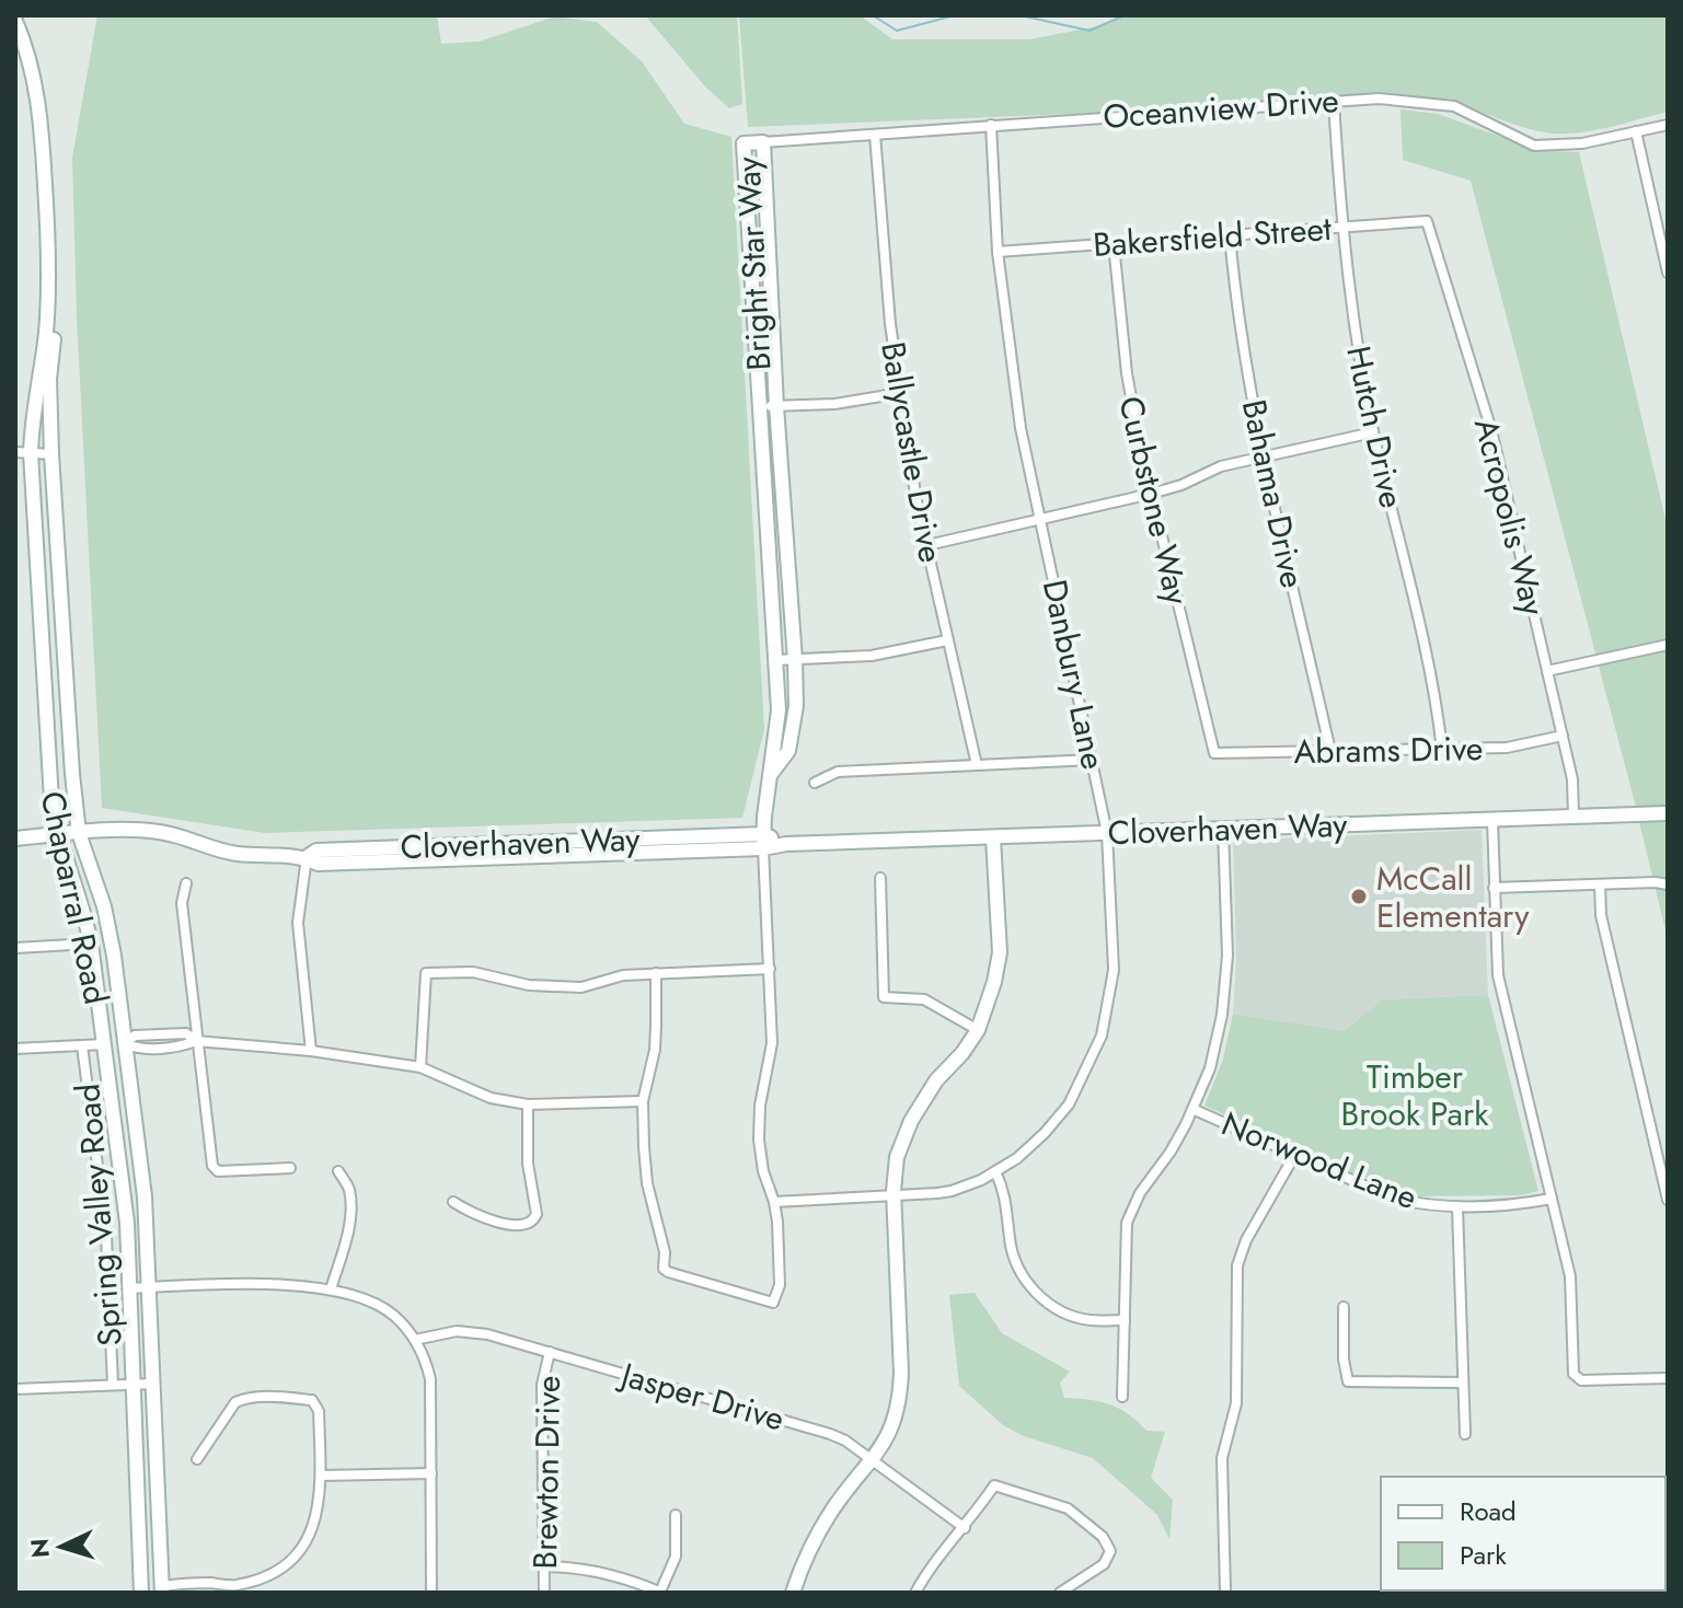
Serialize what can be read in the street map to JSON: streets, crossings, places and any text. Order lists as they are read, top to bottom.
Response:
{
  "streets": {
    "street": [
      "Oceanview Drive",
      "Bakersfield Street",
      "Bright Star Way",
      "Hutch Drive",
      "Ballycastle Drive",
      "Bahama Drive",
      "Curbstone Way",
      "Acropolis Way",
      "Danbury Lane",
      "Abrams Drive",
      "Cloverhaven Way",
      "Chaparral Road",
      "Norwood Lane",
      "Spring Valley Road",
      "Jasper Drive",
      "Brewton Drive"
    ]
  },
  "crossings": [
    ["Oceanview Drive", "Bright Star Way"],
    ["Oceanview Drive", "Hutch Drive"],
    ["Oceanview Drive", "Ballycastle Drive"],
    ["Oceanview Drive", "Danbury Lane"],
    ["Bakersfield Street", "Hutch Drive"],
    ["Bakersfield Street", "Bahama Drive"],
    ["Bakersfield Street", "Curbstone Way"],
    ["Bakersfield Street", "Acropolis Way"],
    ["Bakersfield Street", "Danbury Lane"],
    ["Bright Star Way", "Danbury Lane"],
    ["Bright Star Way", "Cloverhaven Way"],
    ["Hutch Drive", "Abrams Drive"],
    ["Bahama Drive", "Abrams Drive"],
    ["Curbstone Way", "Abrams Drive"],
    ["Acropolis Way", "Abrams Drive"],
    ["Acropolis Way", "Cloverhaven Way"],
    ["Danbury Lane", "Cloverhaven Way"],
    ["Cloverhaven Way", "Chaparral Road"],
    ["Jasper Drive", "Brewton Drive"]
  ],
  "parks": ["Timber Brook Park"],
  "places": ["McCall Elementary"],
  "legend": ["Road", "Park"],
  "north": "left"
}
